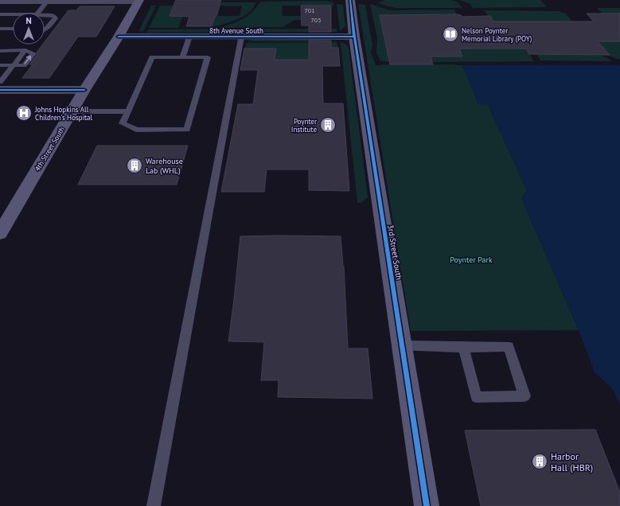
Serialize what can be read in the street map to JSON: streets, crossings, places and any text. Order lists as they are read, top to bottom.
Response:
{
  "streets": {
    "street": ["8th Avenue South", "4th Street South", "3rd Street South"]
  },
  "crossings": [
    ["8th Avenue South", "4th Street South"],
    ["8th Avenue South", "3rd Street South"]
  ],
  "parks": ["Poynter Park"],
  "places": {
    "library": ["Nelson Poynter Memorial Library (POY)"],
    "hospital": ["Johns Hopkins All Children's Hospital"],
    "building": ["Poynter Institute", "Warehouse Lab (WHL)", "Harbor Hall (HBR)"]
  },
  "house_numbers": ["701", "705"],
  "north": "top"
}
